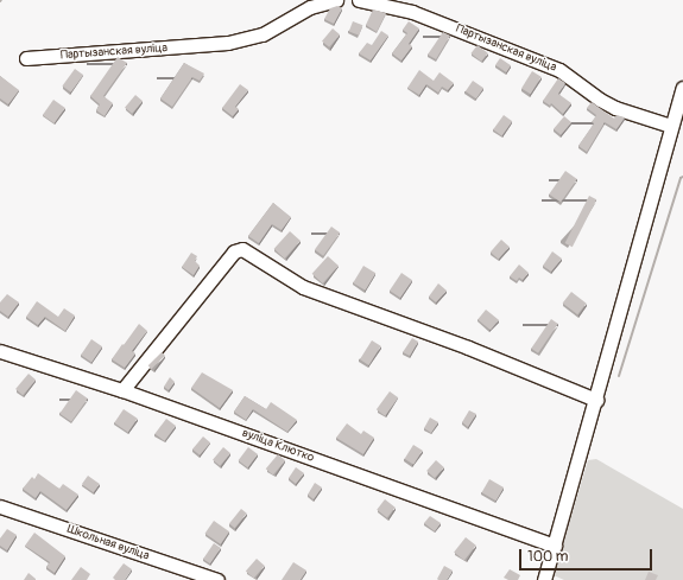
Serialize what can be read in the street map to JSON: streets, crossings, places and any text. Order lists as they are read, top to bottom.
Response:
{
  "streets": {
    "street": ["Партызанская вуліца", "вуліца Клютко", "Школьная вуліца"]
  },
  "scale_bar": "100 m"
}
